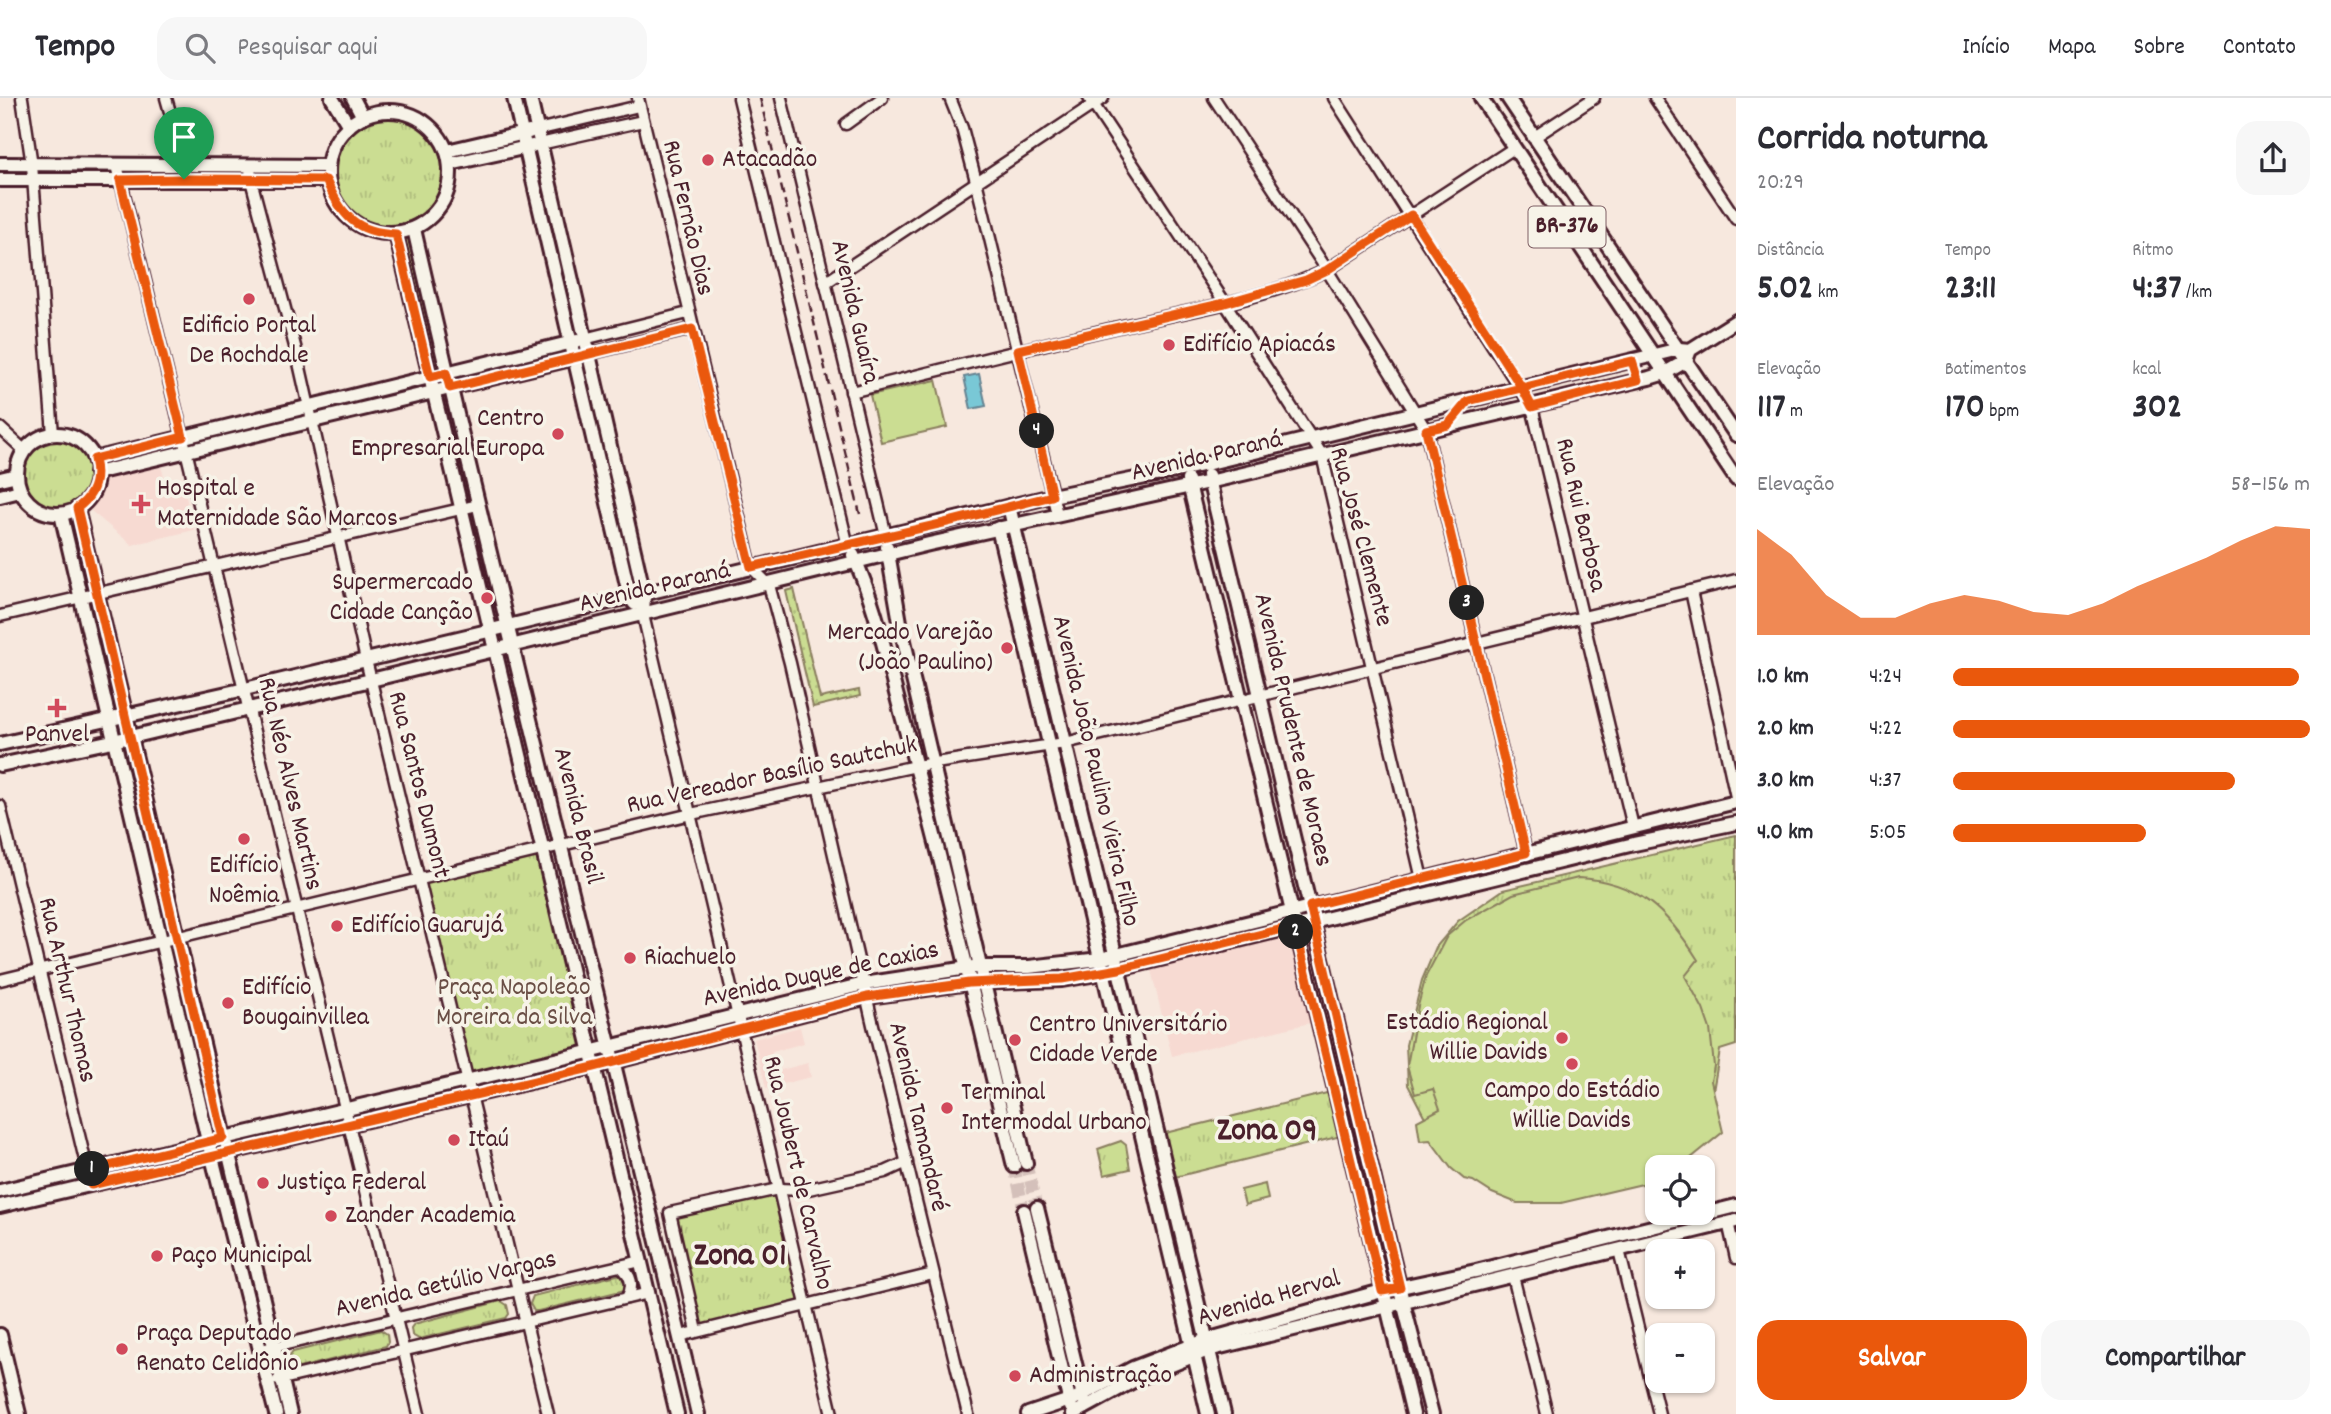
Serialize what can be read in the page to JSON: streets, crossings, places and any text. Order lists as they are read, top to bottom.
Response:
{
  "streets": {
    "main road": [
      "BR-376",
      "Avenida Paraná",
      "Avenida Prudente de Moraes",
      "Avenida João Paulino Vieira Filho",
      "Avenida Brasil",
      "Avenida Duque de Caxias",
      "Avenida Herval"
    ],
    "street": [
      "Rua Fernão Dias",
      "Avenida Guaíra",
      "Rua Rui Barbosa",
      "Rua José Clemente",
      "Rua Vereador Basílio Sautchuk",
      "Rua Néo Alves Martins",
      "Rua Santos Dumont",
      "Rua Arthur Thomas",
      "Avenida Tamandaré",
      "Rua Joubert de Carvalho",
      "Avenida Getúlio Vargas"
    ]
  },
  "crossings": [
    ["Rua Fernão Dias", "Avenida Paraná"],
    ["BR-376", "Avenida Paraná"],
    ["Avenida Guaíra", "Avenida Paraná"],
    ["Avenida Paraná", "Rua Rui Barbosa"],
    ["Avenida Paraná", "Rua José Clemente"],
    ["Avenida Paraná", "Avenida Prudente de Moraes"],
    ["Avenida Paraná", "Avenida João Paulino Vieira Filho"],
    ["Avenida Paraná", "Rua Néo Alves Martins"],
    ["Avenida Paraná", "Rua Santos Dumont"],
    ["Avenida Paraná", "Avenida Brasil"],
    ["Avenida Paraná", "Avenida Tamandaré"],
    ["Avenida Paraná", "Rua Joubert de Carvalho"],
    ["Rua Rui Barbosa", "Rua Vereador Basílio Sautchuk"],
    ["Rua Rui Barbosa", "Avenida Duque de Caxias"],
    ["Rua José Clemente", "Rua Vereador Basílio Sautchuk"],
    ["Rua José Clemente", "Avenida Duque de Caxias"],
    ["Avenida Prudente de Moraes", "Rua Vereador Basílio Sautchuk"],
    ["Avenida Prudente de Moraes", "Avenida Duque de Caxias"],
    ["Avenida Prudente de Moraes", "Avenida Herval"],
    ["Avenida João Paulino Vieira Filho", "Rua Vereador Basílio Sautchuk"],
    ["Avenida João Paulino Vieira Filho", "Avenida Duque de Caxias"],
    ["Avenida João Paulino Vieira Filho", "Avenida Herval"],
    ["Rua Vereador Basílio Sautchuk", "Rua Néo Alves Martins"],
    ["Rua Vereador Basílio Sautchuk", "Rua Santos Dumont"],
    ["Rua Vereador Basílio Sautchuk", "Avenida Brasil"],
    ["Rua Vereador Basílio Sautchuk", "Rua Arthur Thomas"],
    ["Rua Vereador Basílio Sautchuk", "Avenida Tamandaré"],
    ["Rua Vereador Basílio Sautchuk", "Rua Joubert de Carvalho"],
    ["Rua Néo Alves Martins", "Avenida Duque de Caxias"],
    ["Rua Néo Alves Martins", "Avenida Getúlio Vargas"],
    ["Rua Santos Dumont", "Avenida Duque de Caxias"],
    ["Rua Santos Dumont", "Avenida Getúlio Vargas"],
    ["Avenida Brasil", "Avenida Duque de Caxias"],
    ["Avenida Brasil", "Avenida Getúlio Vargas"],
    ["Avenida Duque de Caxias", "Rua Arthur Thomas"],
    ["Avenida Duque de Caxias", "Avenida Tamandaré"],
    ["Avenida Duque de Caxias", "Rua Joubert de Carvalho"]
  ],
  "districts": ["Zona 09", "Zona 01"],
  "parks": ["Praça Napoleão Moreira da Silva"],
  "places": {
    "other": [
      "Atacadão",
      "Edificio Portal De Rochdale",
      "Edifício Apiacás",
      "Centro Empresarial Europa",
      "Supermercado Cidade Canção",
      "Mercado Varejão (João Paulino)",
      "Edifício Noêmia",
      "Edifício Guarujá",
      "Riachuelo",
      "Edifício Bougainvillea",
      "Estádio Regional Willie Davids",
      "Centro Universitário Cidade Verde",
      "Campo do Estádio Willie Davids",
      "Terminal Intermodal Urbano",
      "Itaú",
      "Justiça Federal",
      "Zander Academia",
      "Paço Municipal",
      "Praça Deputado Renato Celidônio",
      "Administração"
    ],
    "health": ["Hospital e Maternidade São Marcos", "Panvel"]
  },
  "page": {
    "header": "Tempo",
    "search": "Pesquisar aqui",
    "nav": [
      "Início",
      "Mapa",
      "Sobre",
      "Contato"
    ],
    "heading": ["Corrida noturna", "20:29"],
    "stats": [
      ["Distância", "5.02 km"],
      ["Tempo", "23:11"],
      ["Ritmo", "4:37 /km"],
      ["Elevação", "117 m"],
      ["Batimentos", "170 bpm"],
      ["kcal", "302"]
    ],
    "pins": [
      "4",
      "3",
      "2",
      "1"
    ],
    "chart": ["Elevação", "58–156 m"],
    "list": [
      {
        "name": "1.0 km",
        "note": "4:24"
      },
      {
        "name": "2.0 km",
        "note": "4:22"
      },
      {
        "name": "3.0 km",
        "note": "4:37"
      },
      {
        "name": "4.0 km",
        "note": "5:05"
      }
    ],
    "map_buttons": ["+", "−"],
    "buttons": ["Salvar", "Compartilhar"]
  }
}
